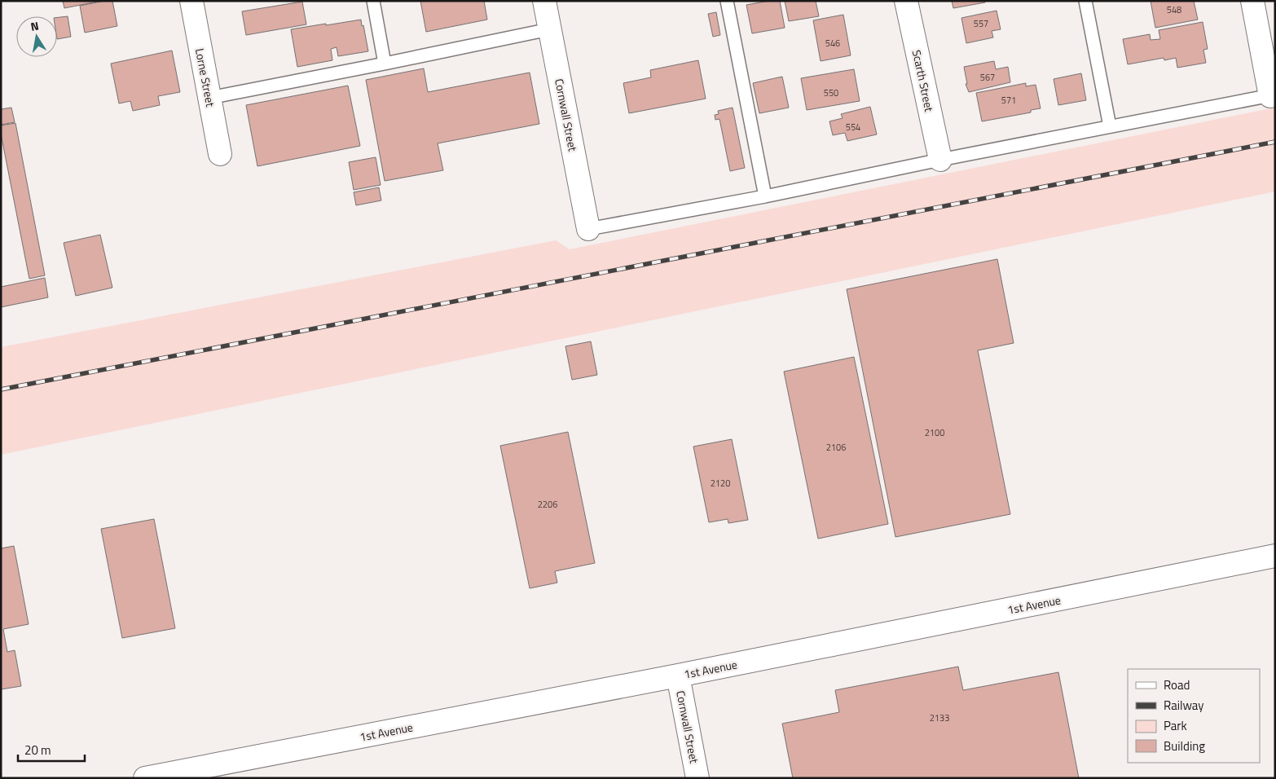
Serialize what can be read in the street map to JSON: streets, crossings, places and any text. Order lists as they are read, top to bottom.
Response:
{
  "streets": {
    "street": [
      "Lorne Street",
      "Scarth Street",
      "Cornwall Street",
      "1st Avenue"
    ]
  },
  "crossings": [
    ["Cornwall Street", "1st Avenue"]
  ],
  "house_numbers": [
    "548",
    "557",
    "546",
    "567",
    "550",
    "571",
    "554",
    "2100",
    "2106",
    "2120",
    "2206",
    "2133"
  ],
  "legend": [
    "Road",
    "Railway",
    "Park",
    "Building"
  ],
  "scale_bar": "20 m",
  "north": "top"
}
